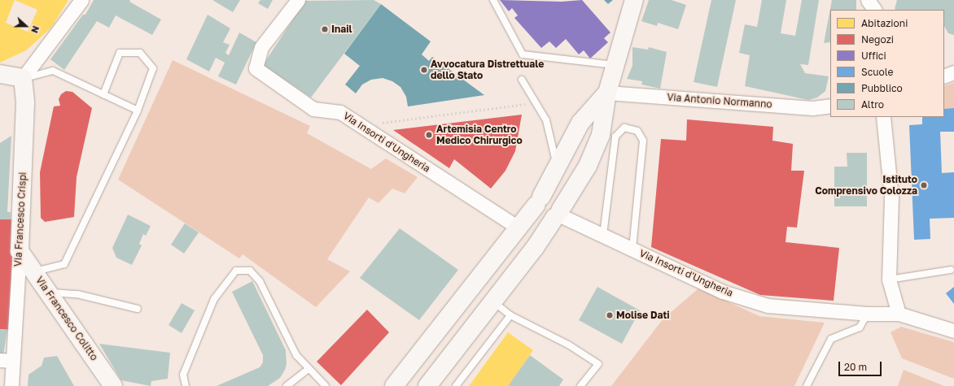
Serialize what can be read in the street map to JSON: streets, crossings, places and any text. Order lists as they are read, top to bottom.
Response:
{
  "streets": {
    "main road": ["Via Francesco Crispi", "Via Francesco Colitto"],
    "street": ["Via Antonio Normanno", "Via Insorti d'Ungheria"]
  },
  "crossings": [
    ["Via Francesco Crispi", "Via Francesco Colitto"]
  ],
  "places": [
    "Inail",
    "Avvocatura Distrettuale dello Stato",
    "Artemisia Centro Medico Chirurgico",
    "Istituto Comprensivo Colozza",
    "Molise Dati"
  ],
  "legend": [
    "Abitazioni",
    "Negozi",
    "Uffici",
    "Scuole",
    "Pubblico",
    "Altro"
  ],
  "scale_bar": "20 m",
  "north": "right"
}
